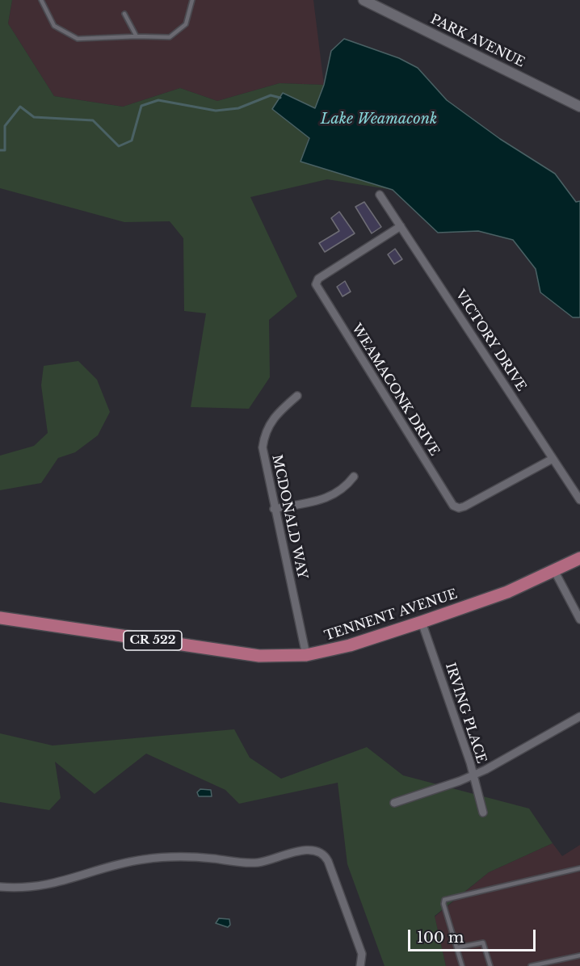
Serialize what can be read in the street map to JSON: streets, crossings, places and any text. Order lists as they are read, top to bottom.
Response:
{
  "streets": {
    "main road": ["TENNENT AVENUE", "CR 522"],
    "street": [
      "PARK AVENUE",
      "VICTORY DRIVE",
      "WEAMACONK DRIVE",
      "MCDONALD WAY",
      "IRVING PLACE"
    ]
  },
  "crossings": [
    ["VICTORY DRIVE", "WEAMACONK DRIVE"],
    ["MCDONALD WAY", "TENNENT AVENUE"],
    ["TENNENT AVENUE", "IRVING PLACE"]
  ],
  "water": ["Lake Weamaconk"],
  "scale_bar": "100 m"
}
